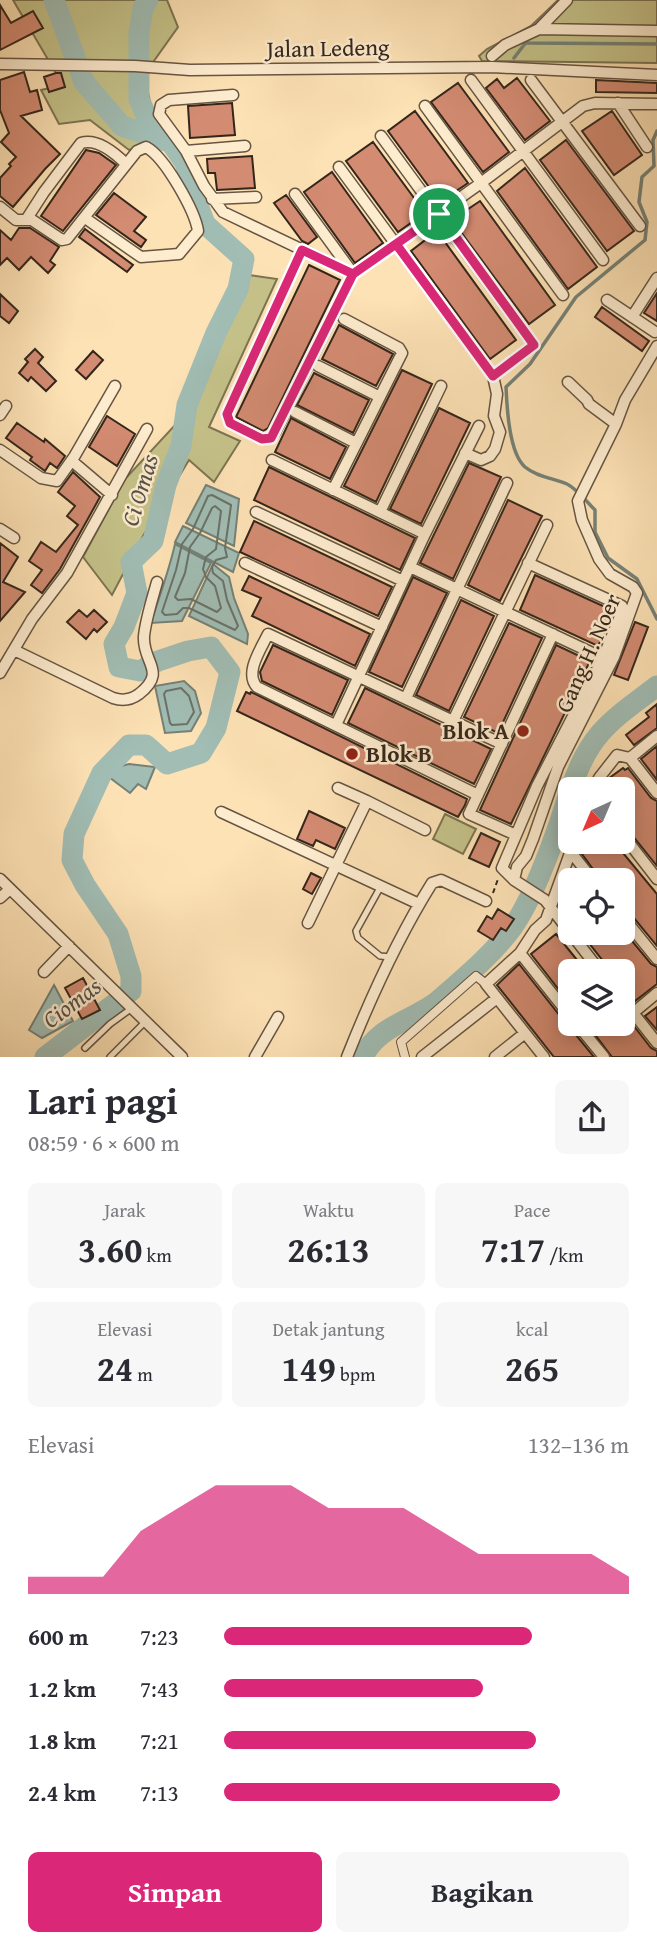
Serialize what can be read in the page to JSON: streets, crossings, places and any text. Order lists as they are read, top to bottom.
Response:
{
  "streets": {
    "street": ["Jalan Ledeng", "Gang H. Noer"]
  },
  "water": ["Ci Omas", "Ciomas"],
  "places": ["Blok A", "Blok B"],
  "north": "bottom left",
  "page": {
    "heading": ["Lari pagi", "08:59 · 6 × 600 m"],
    "stats": [
      ["Jarak", "3.60 km"],
      ["Waktu", "26:13"],
      ["Pace", "7:17 /km"],
      ["Elevasi", "24 m"],
      ["Detak jantung", "149 bpm"],
      ["kcal", "265"]
    ],
    "chart": ["Elevasi", "132–136 m"],
    "list": [
      {
        "name": "600 m",
        "note": "7:23"
      },
      {
        "name": "1.2 km",
        "note": "7:43"
      },
      {
        "name": "1.8 km",
        "note": "7:21"
      },
      {
        "name": "2.4 km",
        "note": "7:13"
      }
    ],
    "buttons": ["Simpan", "Bagikan"]
  }
}
